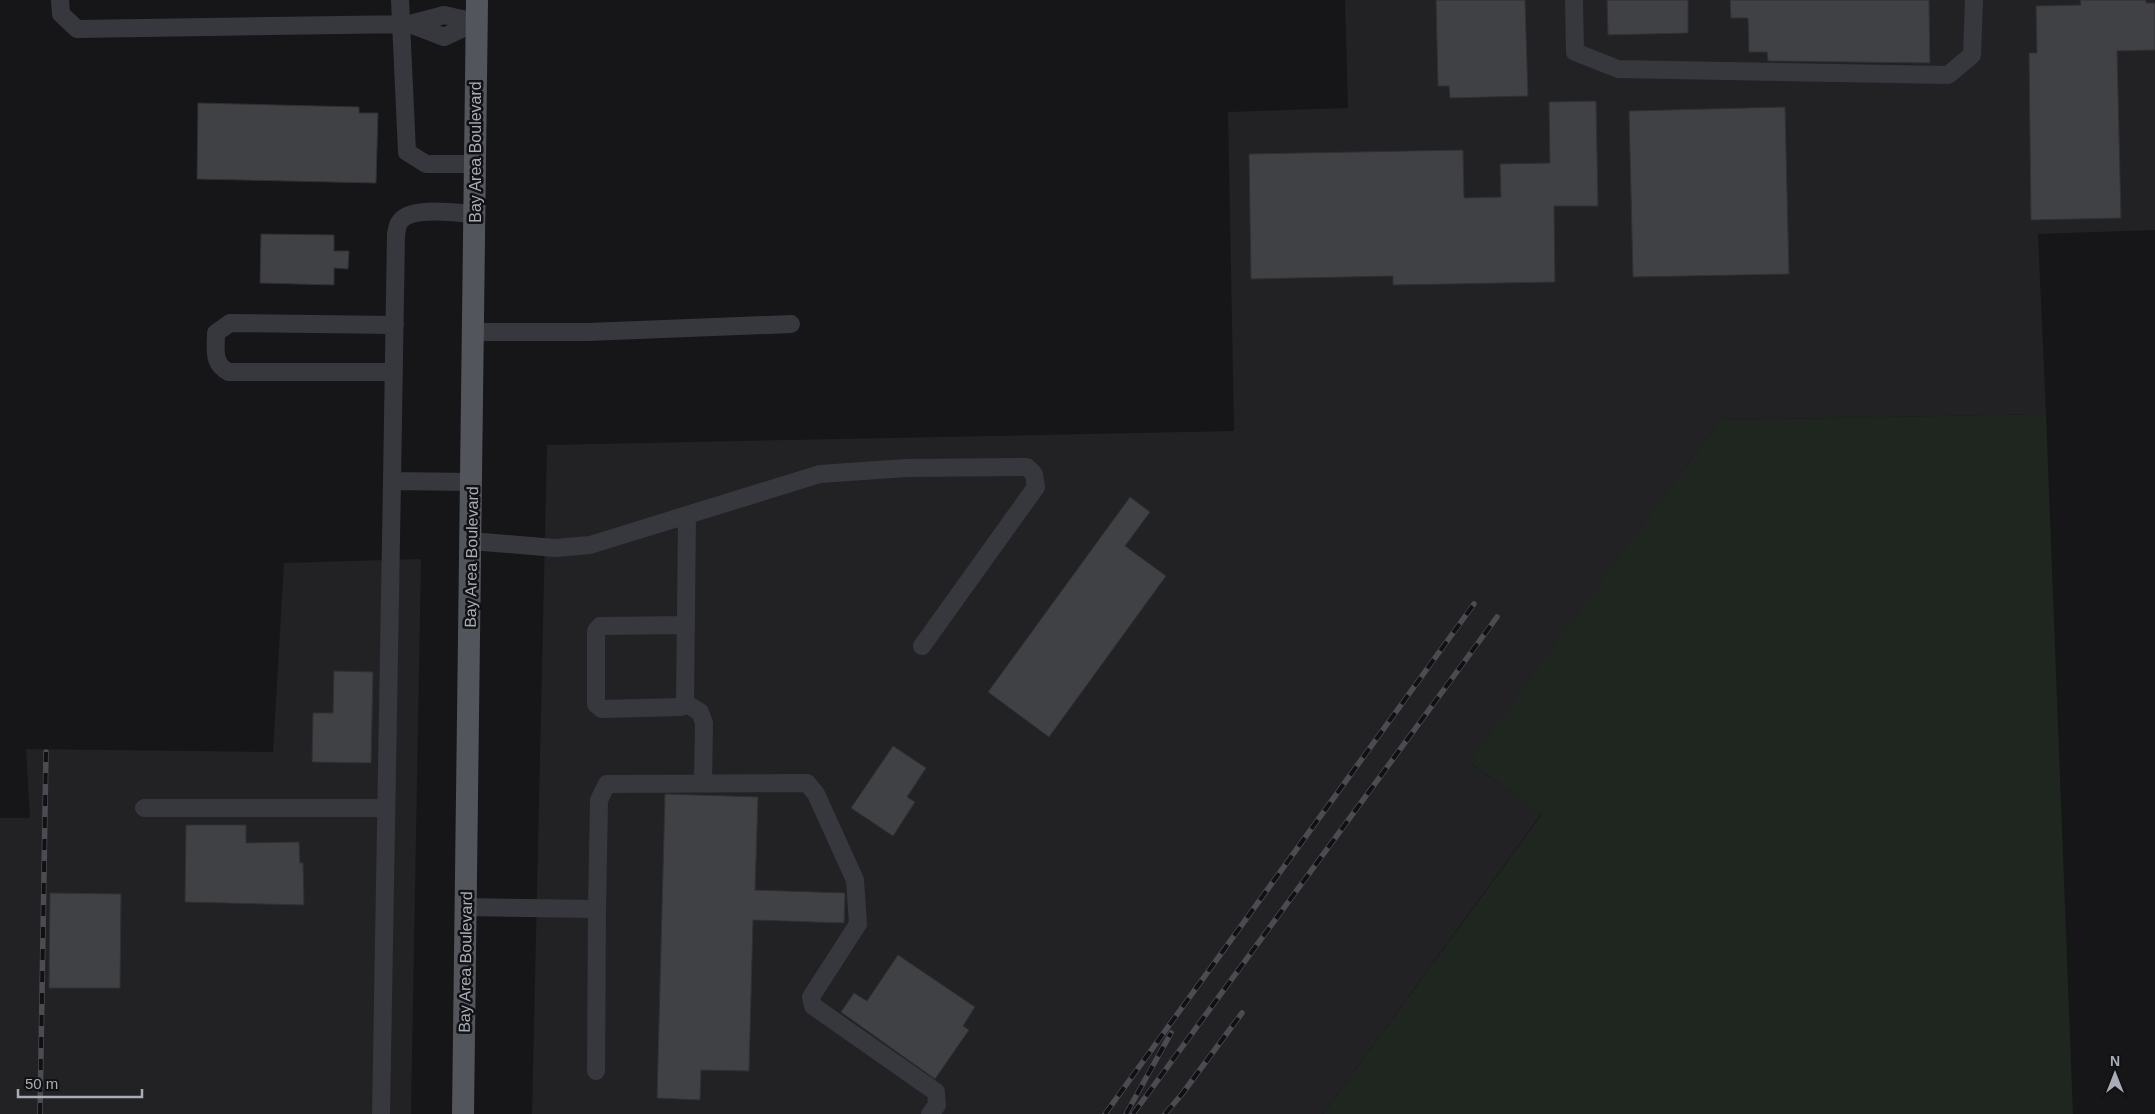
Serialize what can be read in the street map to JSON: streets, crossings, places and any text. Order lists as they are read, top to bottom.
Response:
{
  "streets": {
    "main road": ["Bay Area Boulevard"]
  },
  "scale_bar": "50 m",
  "north": "top"
}
